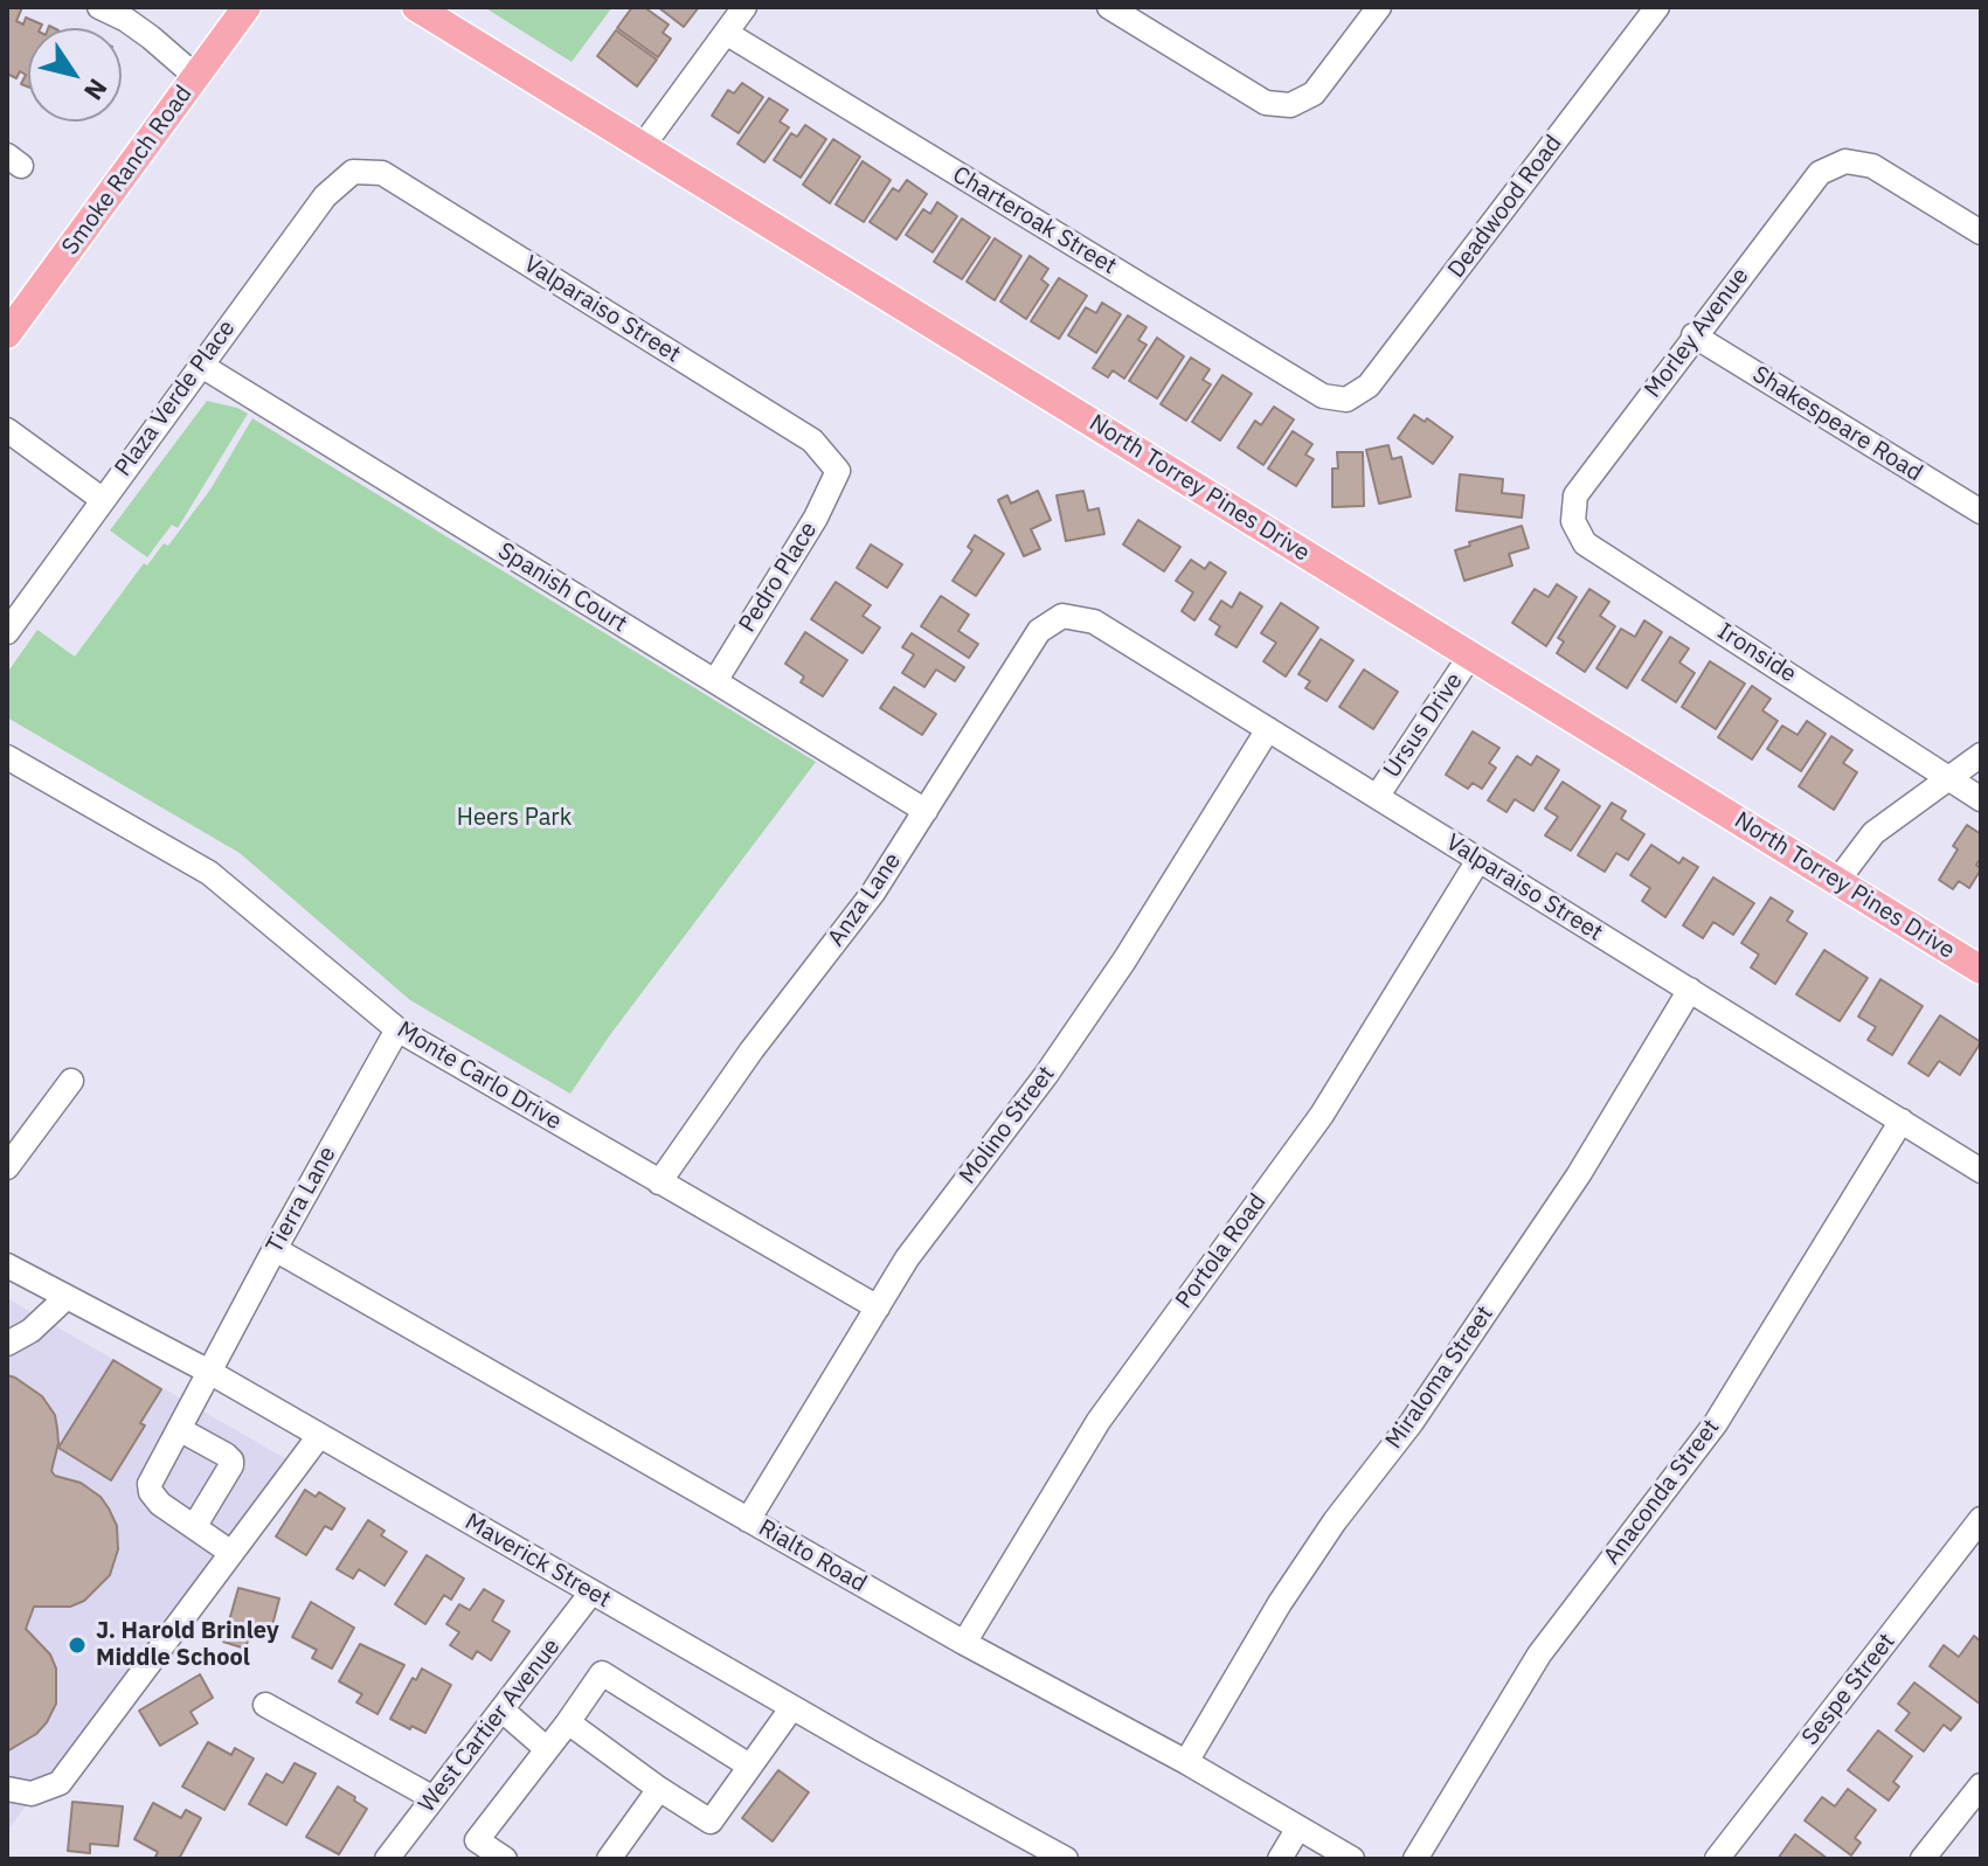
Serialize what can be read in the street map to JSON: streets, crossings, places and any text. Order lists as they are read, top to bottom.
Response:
{
  "streets": {
    "main road": ["Smoke Ranch Road", "North Torrey Pines Drive"],
    "street": [
      "Deadwood Road",
      "Charteroak Street",
      "Valparaiso Street",
      "Morley Avenue",
      "Plaza Verde Place",
      "Shakespeare Road",
      "Pedro Place",
      "Spanish Court",
      "Ironside",
      "Ursus Drive",
      "Anza Lane",
      "Monte Carlo Drive",
      "Molino Street",
      "Tierra Lane",
      "Portola Road",
      "Miraloma Street",
      "Anaconda Street",
      "Rialto Road",
      "Maverick Street",
      "Sespe Street",
      "West Cartier Avenue"
    ]
  },
  "crossings": [
    ["Deadwood Road", "Charteroak Street"],
    ["Valparaiso Street", "Plaza Verde Place"],
    ["Valparaiso Street", "Pedro Place"],
    ["Valparaiso Street", "Ursus Drive"],
    ["Valparaiso Street", "Anza Lane"],
    ["Valparaiso Street", "Molino Street"],
    ["Valparaiso Street", "Portola Road"],
    ["Valparaiso Street", "Miraloma Street"],
    ["Valparaiso Street", "Anaconda Street"],
    ["Morley Avenue", "Shakespeare Road"],
    ["Morley Avenue", "Ironside"],
    ["Plaza Verde Place", "Spanish Court"],
    ["North Torrey Pines Drive", "Ursus Drive"],
    ["Pedro Place", "Spanish Court"],
    ["Spanish Court", "Anza Lane"],
    ["Anza Lane", "Monte Carlo Drive"],
    ["Monte Carlo Drive", "Molino Street"],
    ["Monte Carlo Drive", "Tierra Lane"],
    ["Molino Street", "Rialto Road"],
    ["Tierra Lane", "Rialto Road"],
    ["Tierra Lane", "Maverick Street"],
    ["Portola Road", "Rialto Road"],
    ["Miraloma Street", "Rialto Road"],
    ["Maverick Street", "West Cartier Avenue"]
  ],
  "parks": ["Heers Park"],
  "places": ["J. Harold Brinley Middle School"],
  "north": "bottom right"
}
